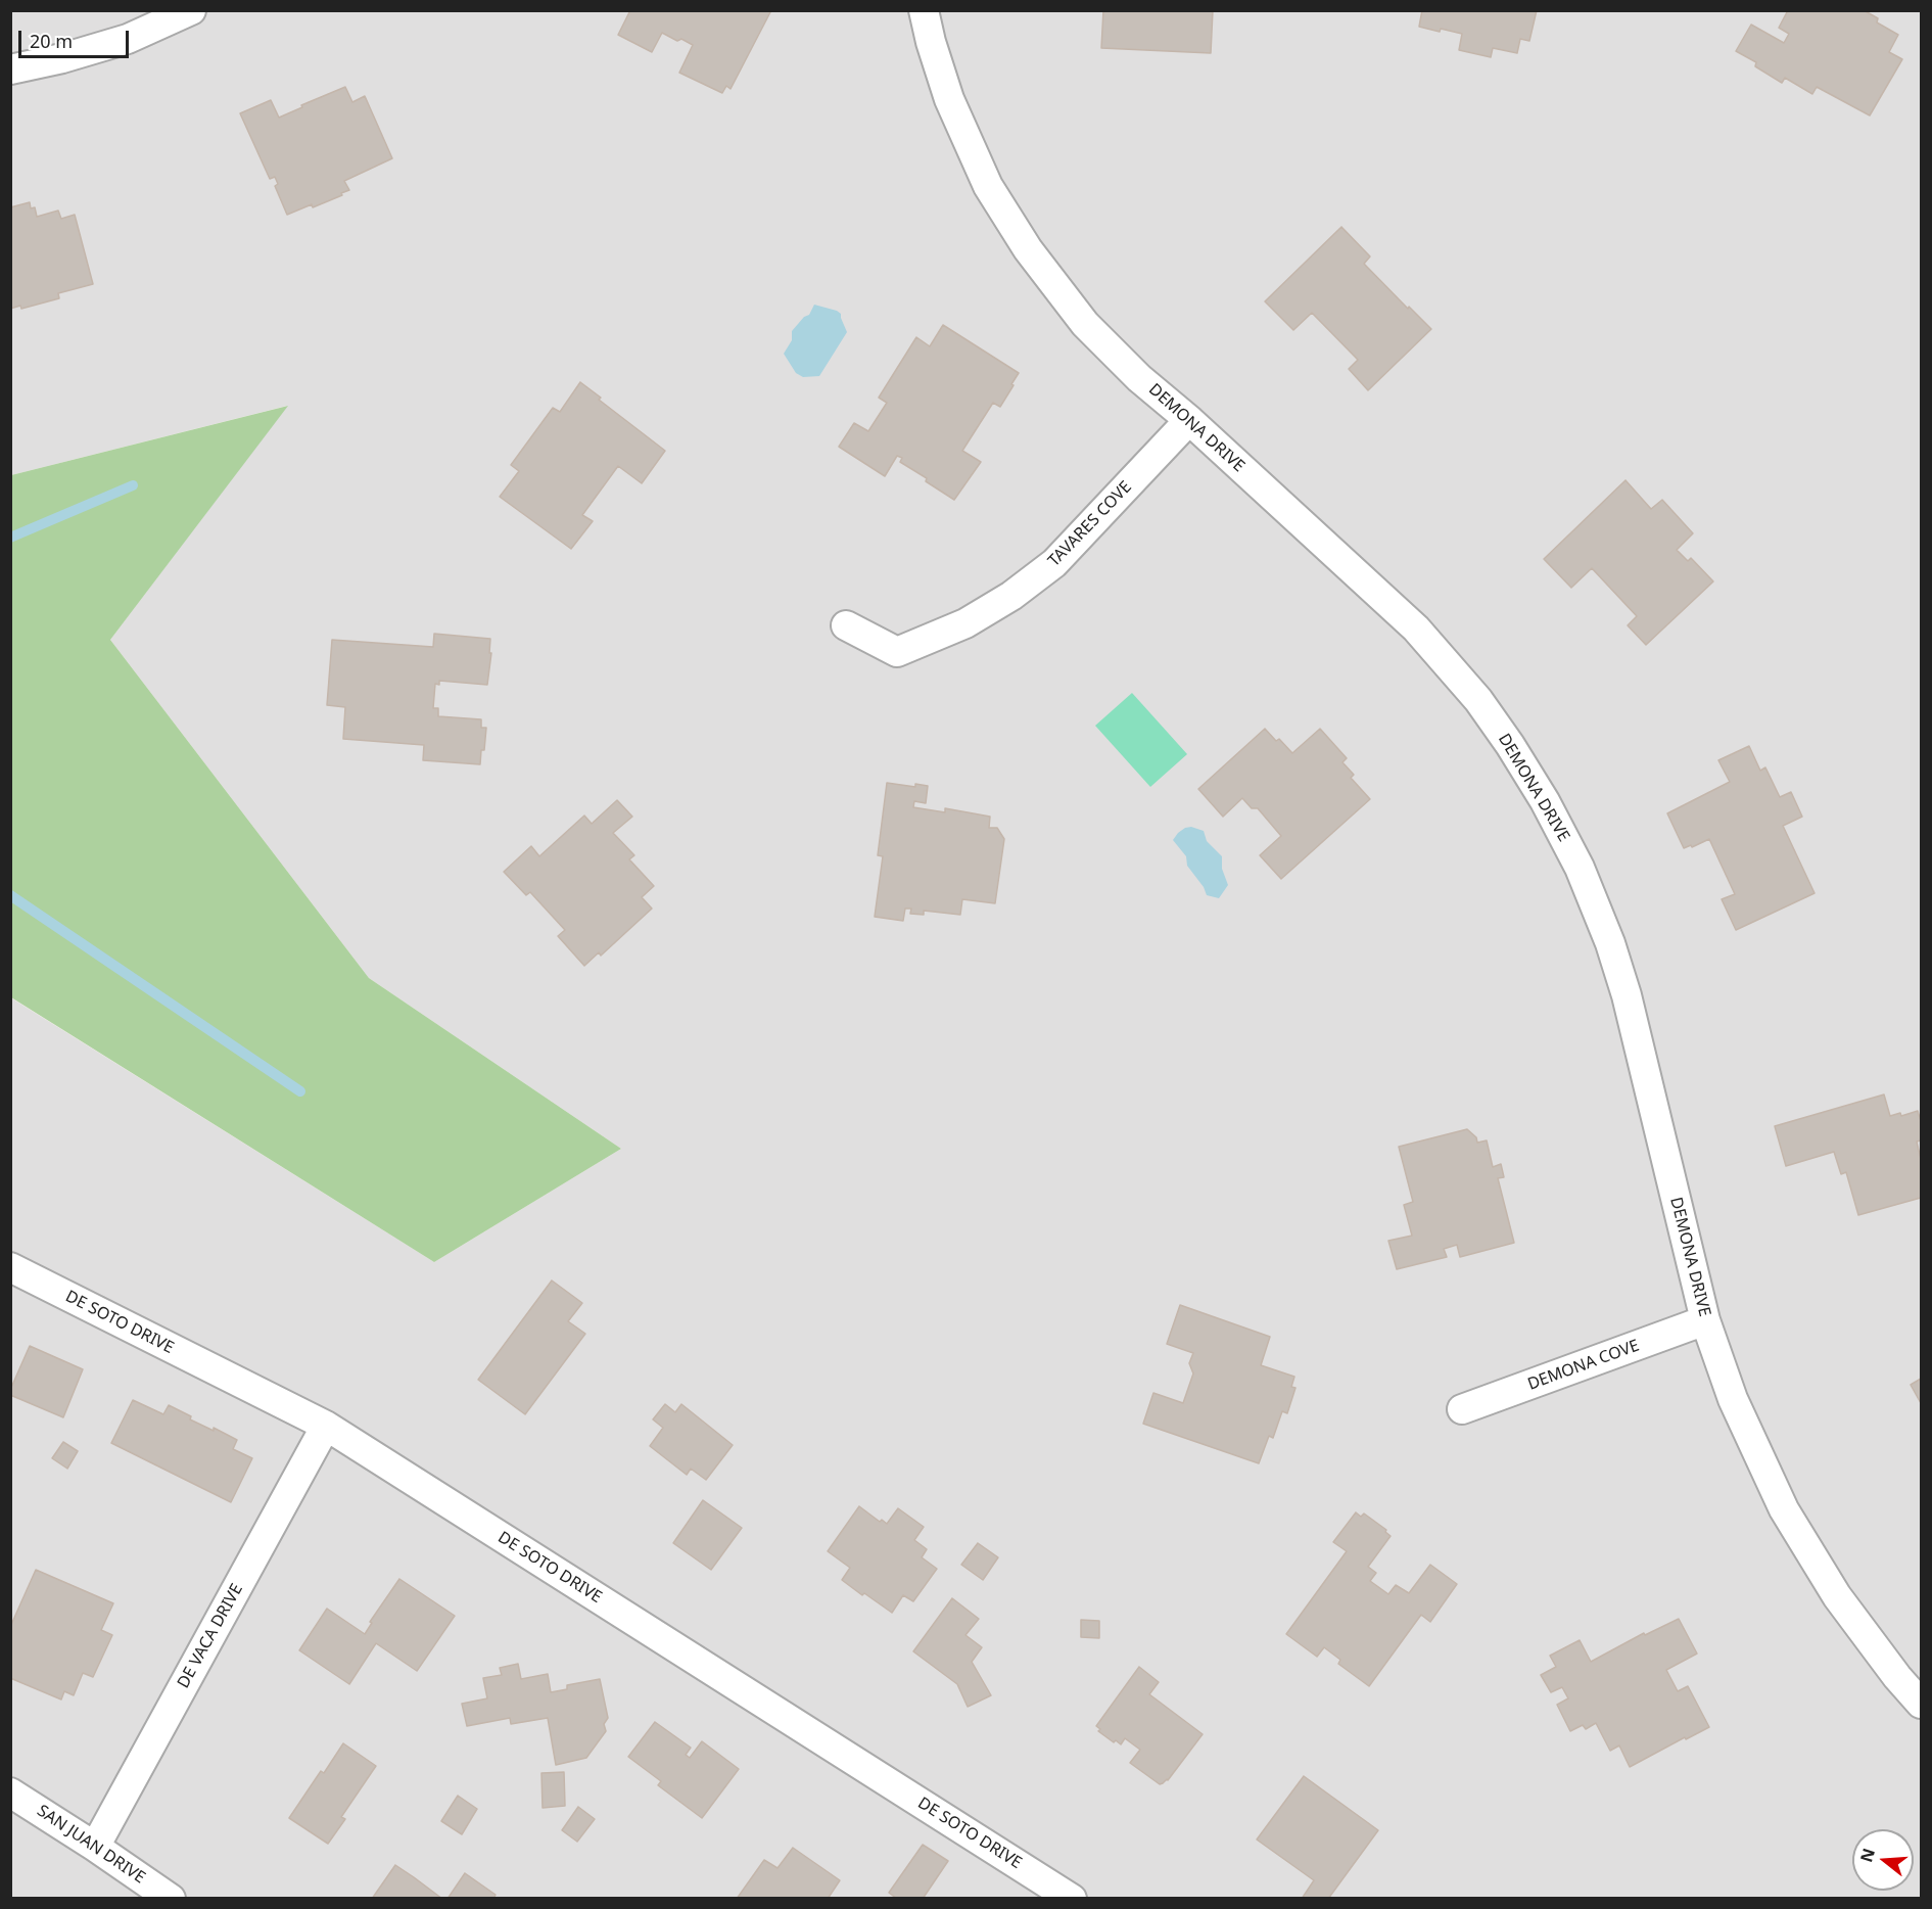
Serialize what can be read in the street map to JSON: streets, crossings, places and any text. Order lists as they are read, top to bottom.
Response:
{
  "streets": {
    "street": [
      "DEMONA DRIVE",
      "TAVARES COVE",
      "DE SOTO DRIVE",
      "DEMONA COVE",
      "DE VACA DRIVE",
      "SAN JUAN DRIVE"
    ]
  },
  "crossings": [
    ["DEMONA DRIVE", "TAVARES COVE"],
    ["DEMONA DRIVE", "DEMONA COVE"],
    ["DE SOTO DRIVE", "DE VACA DRIVE"],
    ["DE VACA DRIVE", "SAN JUAN DRIVE"]
  ],
  "scale_bar": "20 m",
  "north": "left"
}
